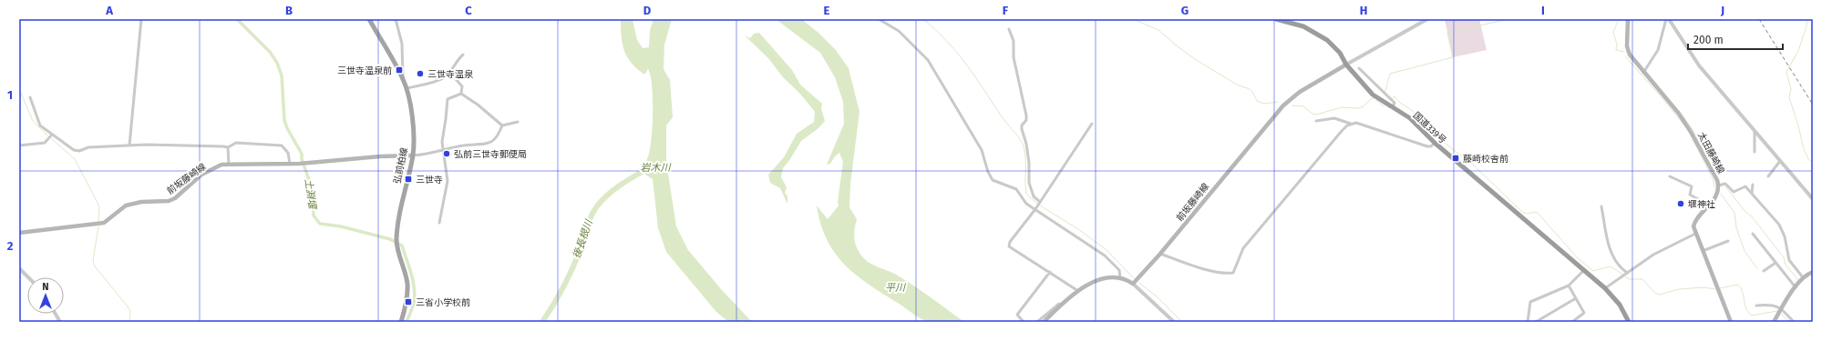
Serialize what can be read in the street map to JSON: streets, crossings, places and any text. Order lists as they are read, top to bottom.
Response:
{
  "streets": {
    "highway": ["国道339号"],
    "main road": ["太田藤崎線", "弘前柏線", "前坂藤崎線"]
  },
  "crossings": [
    ["国道339号", "前坂藤崎線"],
    ["弘前柏線", "前坂藤崎線"]
  ],
  "water": [
    "岩木川",
    "土淵堰",
    "後長根川",
    "平川"
  ],
  "places": {
    "transit": [
      "三世寺温泉前",
      "藤崎校舎前",
      "三世寺",
      "三省小学校前"
    ],
    "other": ["三世寺温泉", "弘前三世寺郵便局", "堰神社"]
  },
  "scale_bar": "200 m",
  "north": "top",
  "grid": {
    "columns": [
      "A",
      "B",
      "C",
      "D",
      "E",
      "F",
      "G",
      "H",
      "I",
      "J"
    ],
    "rows": ["1", "2"]
  }
}
